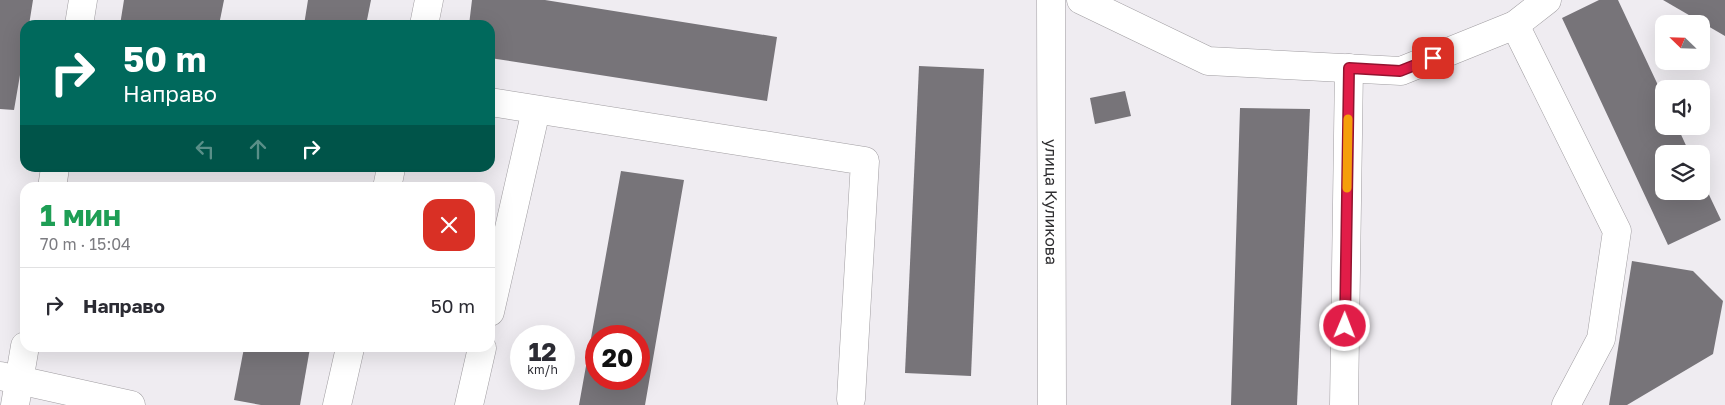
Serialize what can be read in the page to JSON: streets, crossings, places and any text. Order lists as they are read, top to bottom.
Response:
{
  "streets": {
    "street": ["улица Куликова"]
  },
  "north": "top left",
  "page": {
    "turn": ["50 m", "Направо"],
    "heading": ["1 мин", "70 m · 15:04"],
    "list": [
      {
        "name": "Направо",
        "value": "50 m"
      }
    ],
    "speed": "12 km/h",
    "limit": "20"
  }
}
